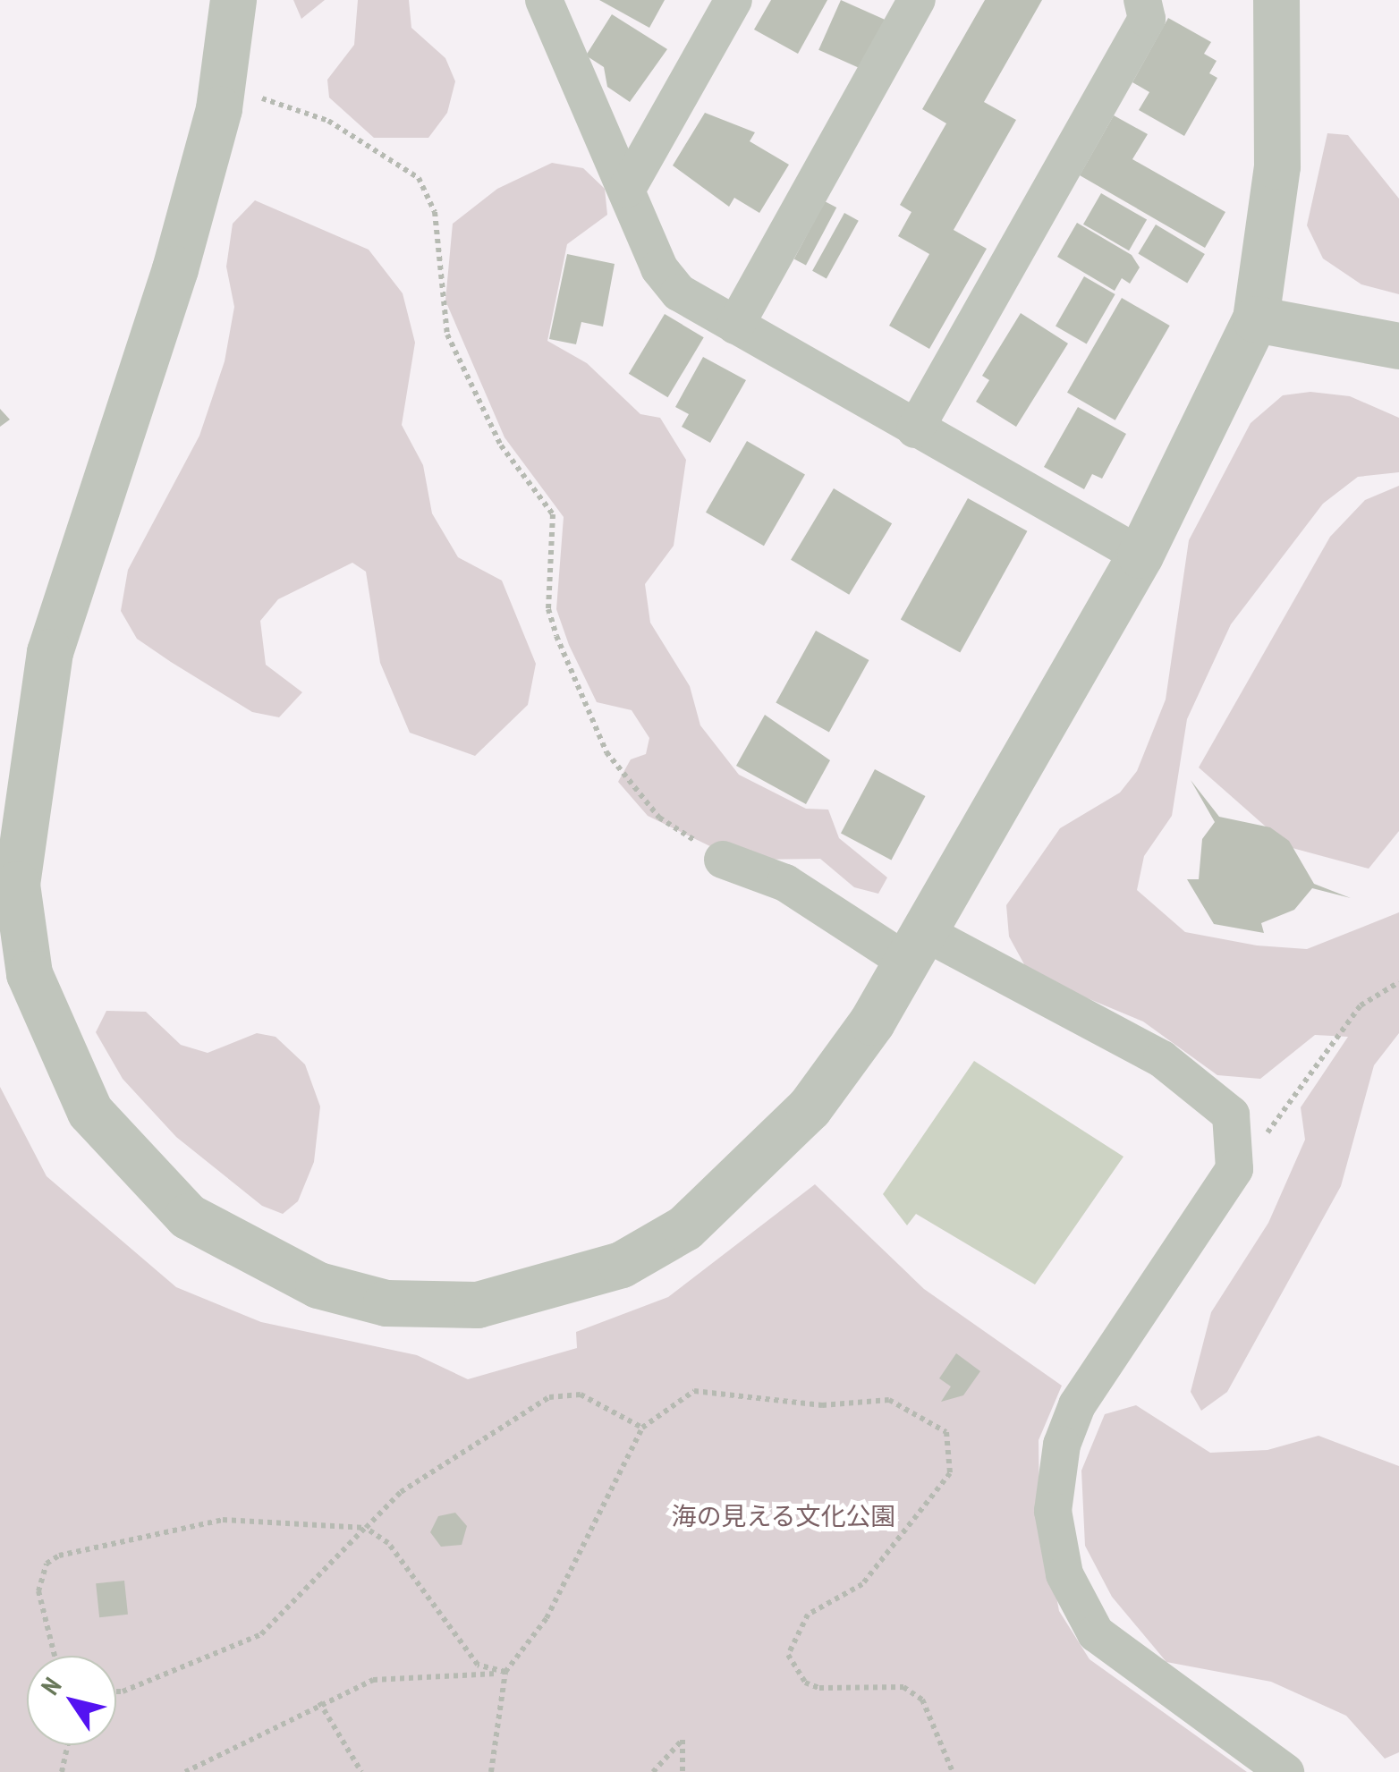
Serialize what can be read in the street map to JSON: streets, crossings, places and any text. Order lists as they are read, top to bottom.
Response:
{
  "parks": ["海の見える文化公園"],
  "north": "top left"
}
